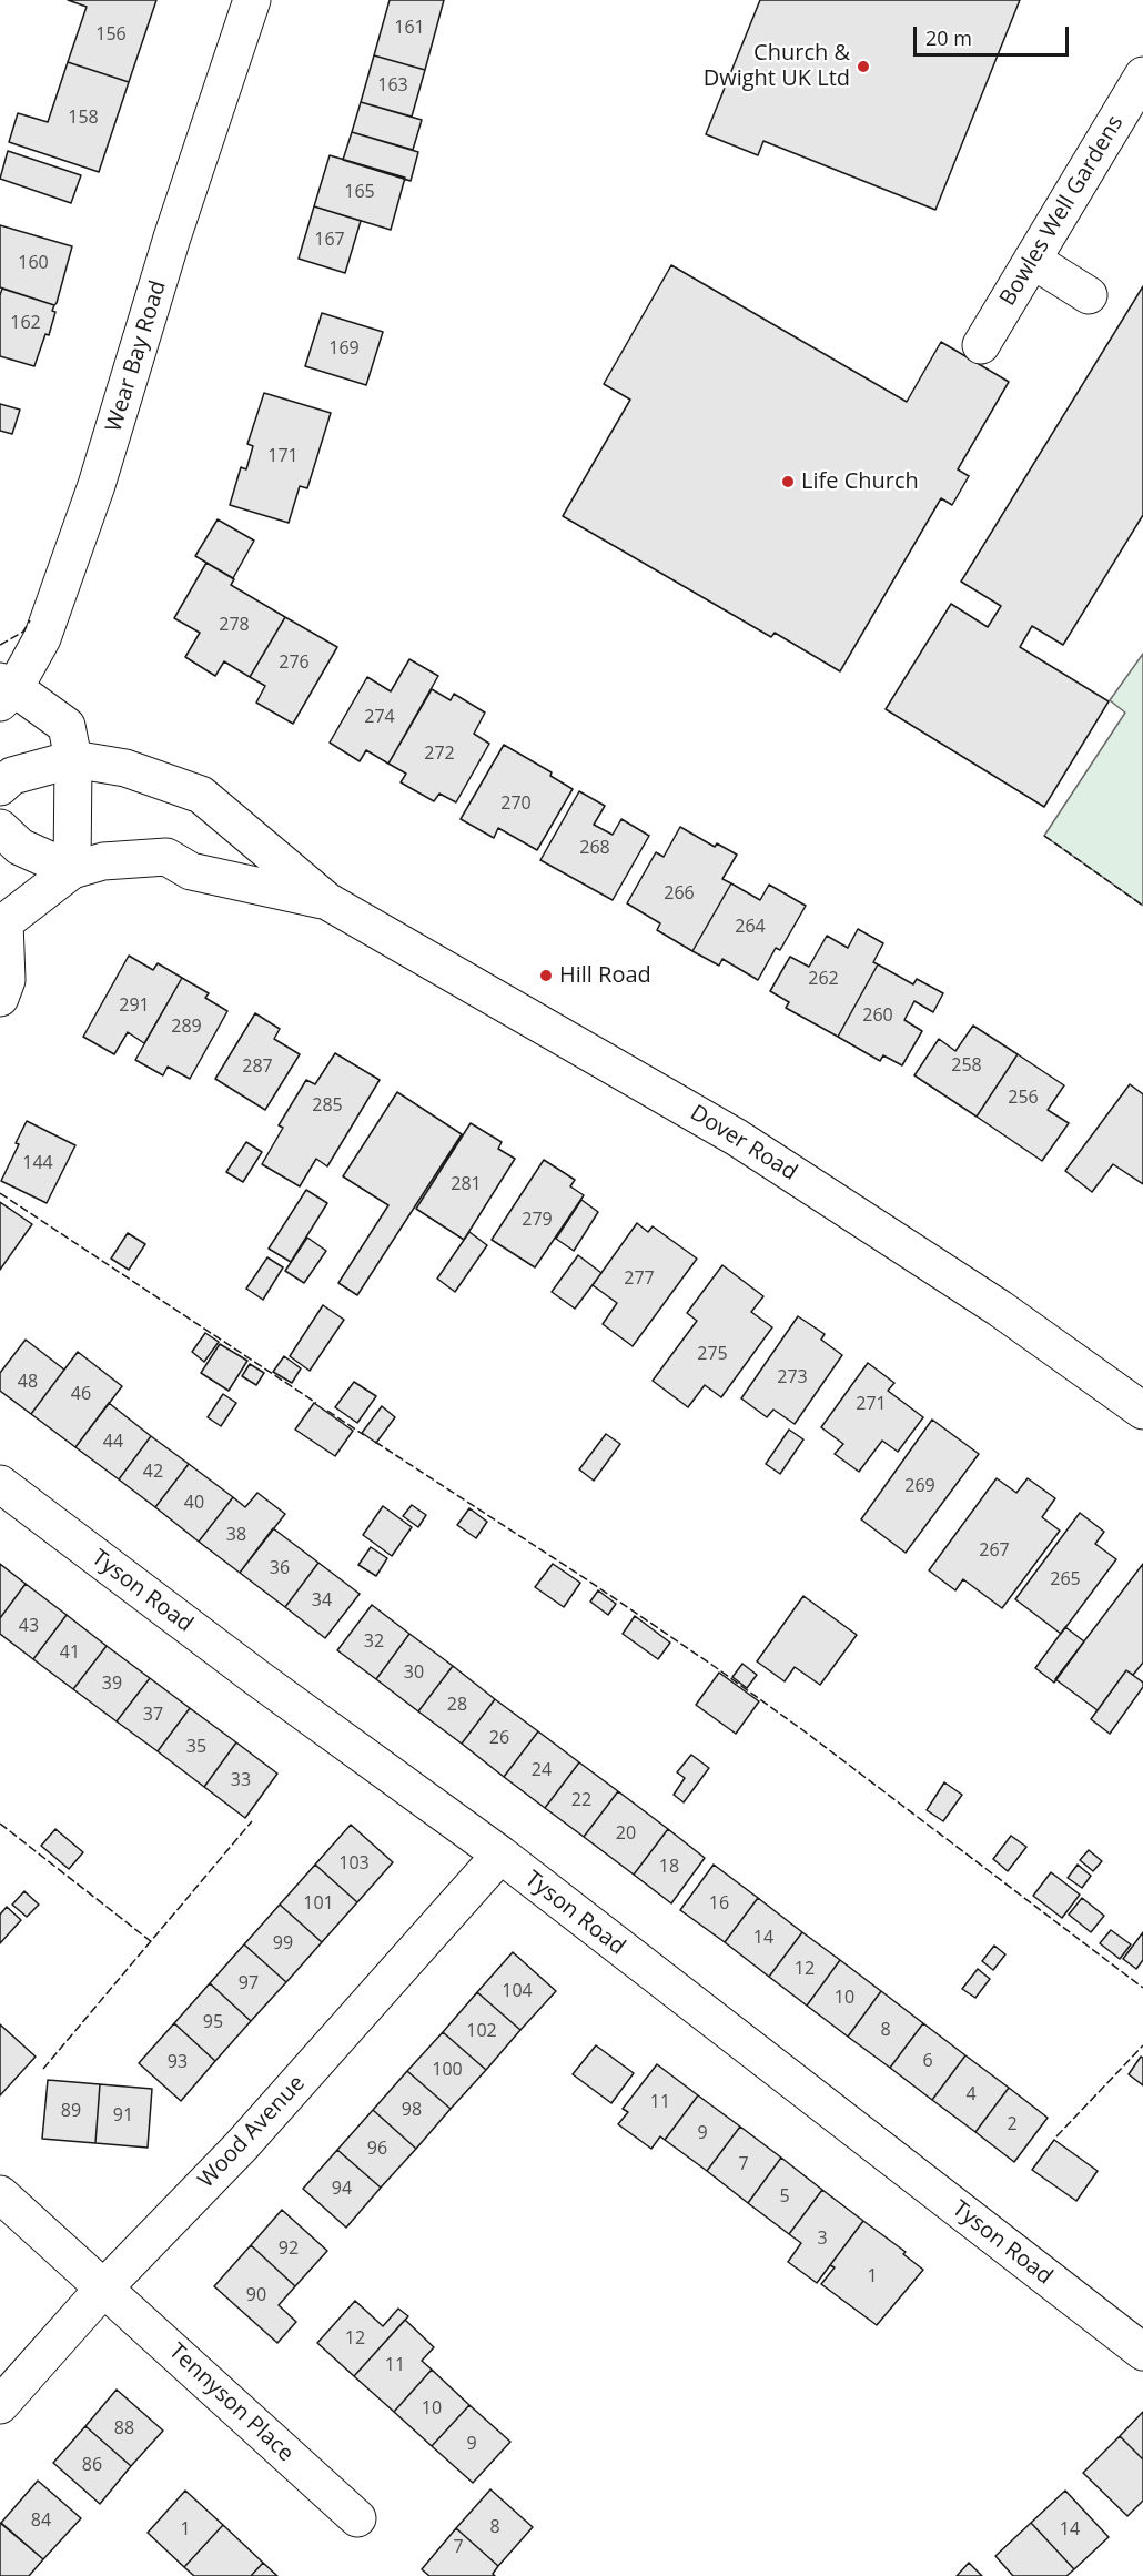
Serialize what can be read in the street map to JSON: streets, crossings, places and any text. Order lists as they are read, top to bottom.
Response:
{
  "streets": {
    "street": [
      "Bowles Well Gardens",
      "Wear Bay Road",
      "Dover Road",
      "Tyson Road",
      "Wood Avenue",
      "Tennyson Place"
    ]
  },
  "crossings": [
    ["Tyson Road", "Wood Avenue"],
    ["Wood Avenue", "Tennyson Place"]
  ],
  "places": ["Church & Dwight UK Ltd", "Life Church", "Hill Road"],
  "house_numbers": [
    "161",
    "156",
    "163",
    "158",
    "165",
    "167",
    "160",
    "162",
    "169",
    "171",
    "278",
    "276",
    "274",
    "272",
    "270",
    "268",
    "266",
    "264",
    "262",
    "291",
    "260",
    "289",
    "258",
    "287",
    "256",
    "285",
    "144",
    "281",
    "279",
    "277",
    "275",
    "273",
    "48",
    "46",
    "271",
    "44",
    "42",
    "269",
    "40",
    "38",
    "267",
    "36",
    "265",
    "34",
    "43",
    "32",
    "41",
    "30",
    "39",
    "28",
    "37",
    "26",
    "35",
    "24",
    "33",
    "22",
    "20",
    "103",
    "18",
    "101",
    "16",
    "14",
    "99",
    "12",
    "97",
    "104",
    "10",
    "95",
    "8",
    "102",
    "6",
    "93",
    "100",
    "4",
    "11",
    "98",
    "89",
    "91",
    "2",
    "9",
    "96",
    "7",
    "94",
    "5",
    "3",
    "92",
    "1",
    "90",
    "12",
    "11",
    "10",
    "88",
    "9",
    "86",
    "84",
    "8",
    "1",
    "14",
    "7"
  ],
  "scale_bar": "20 m"
}
